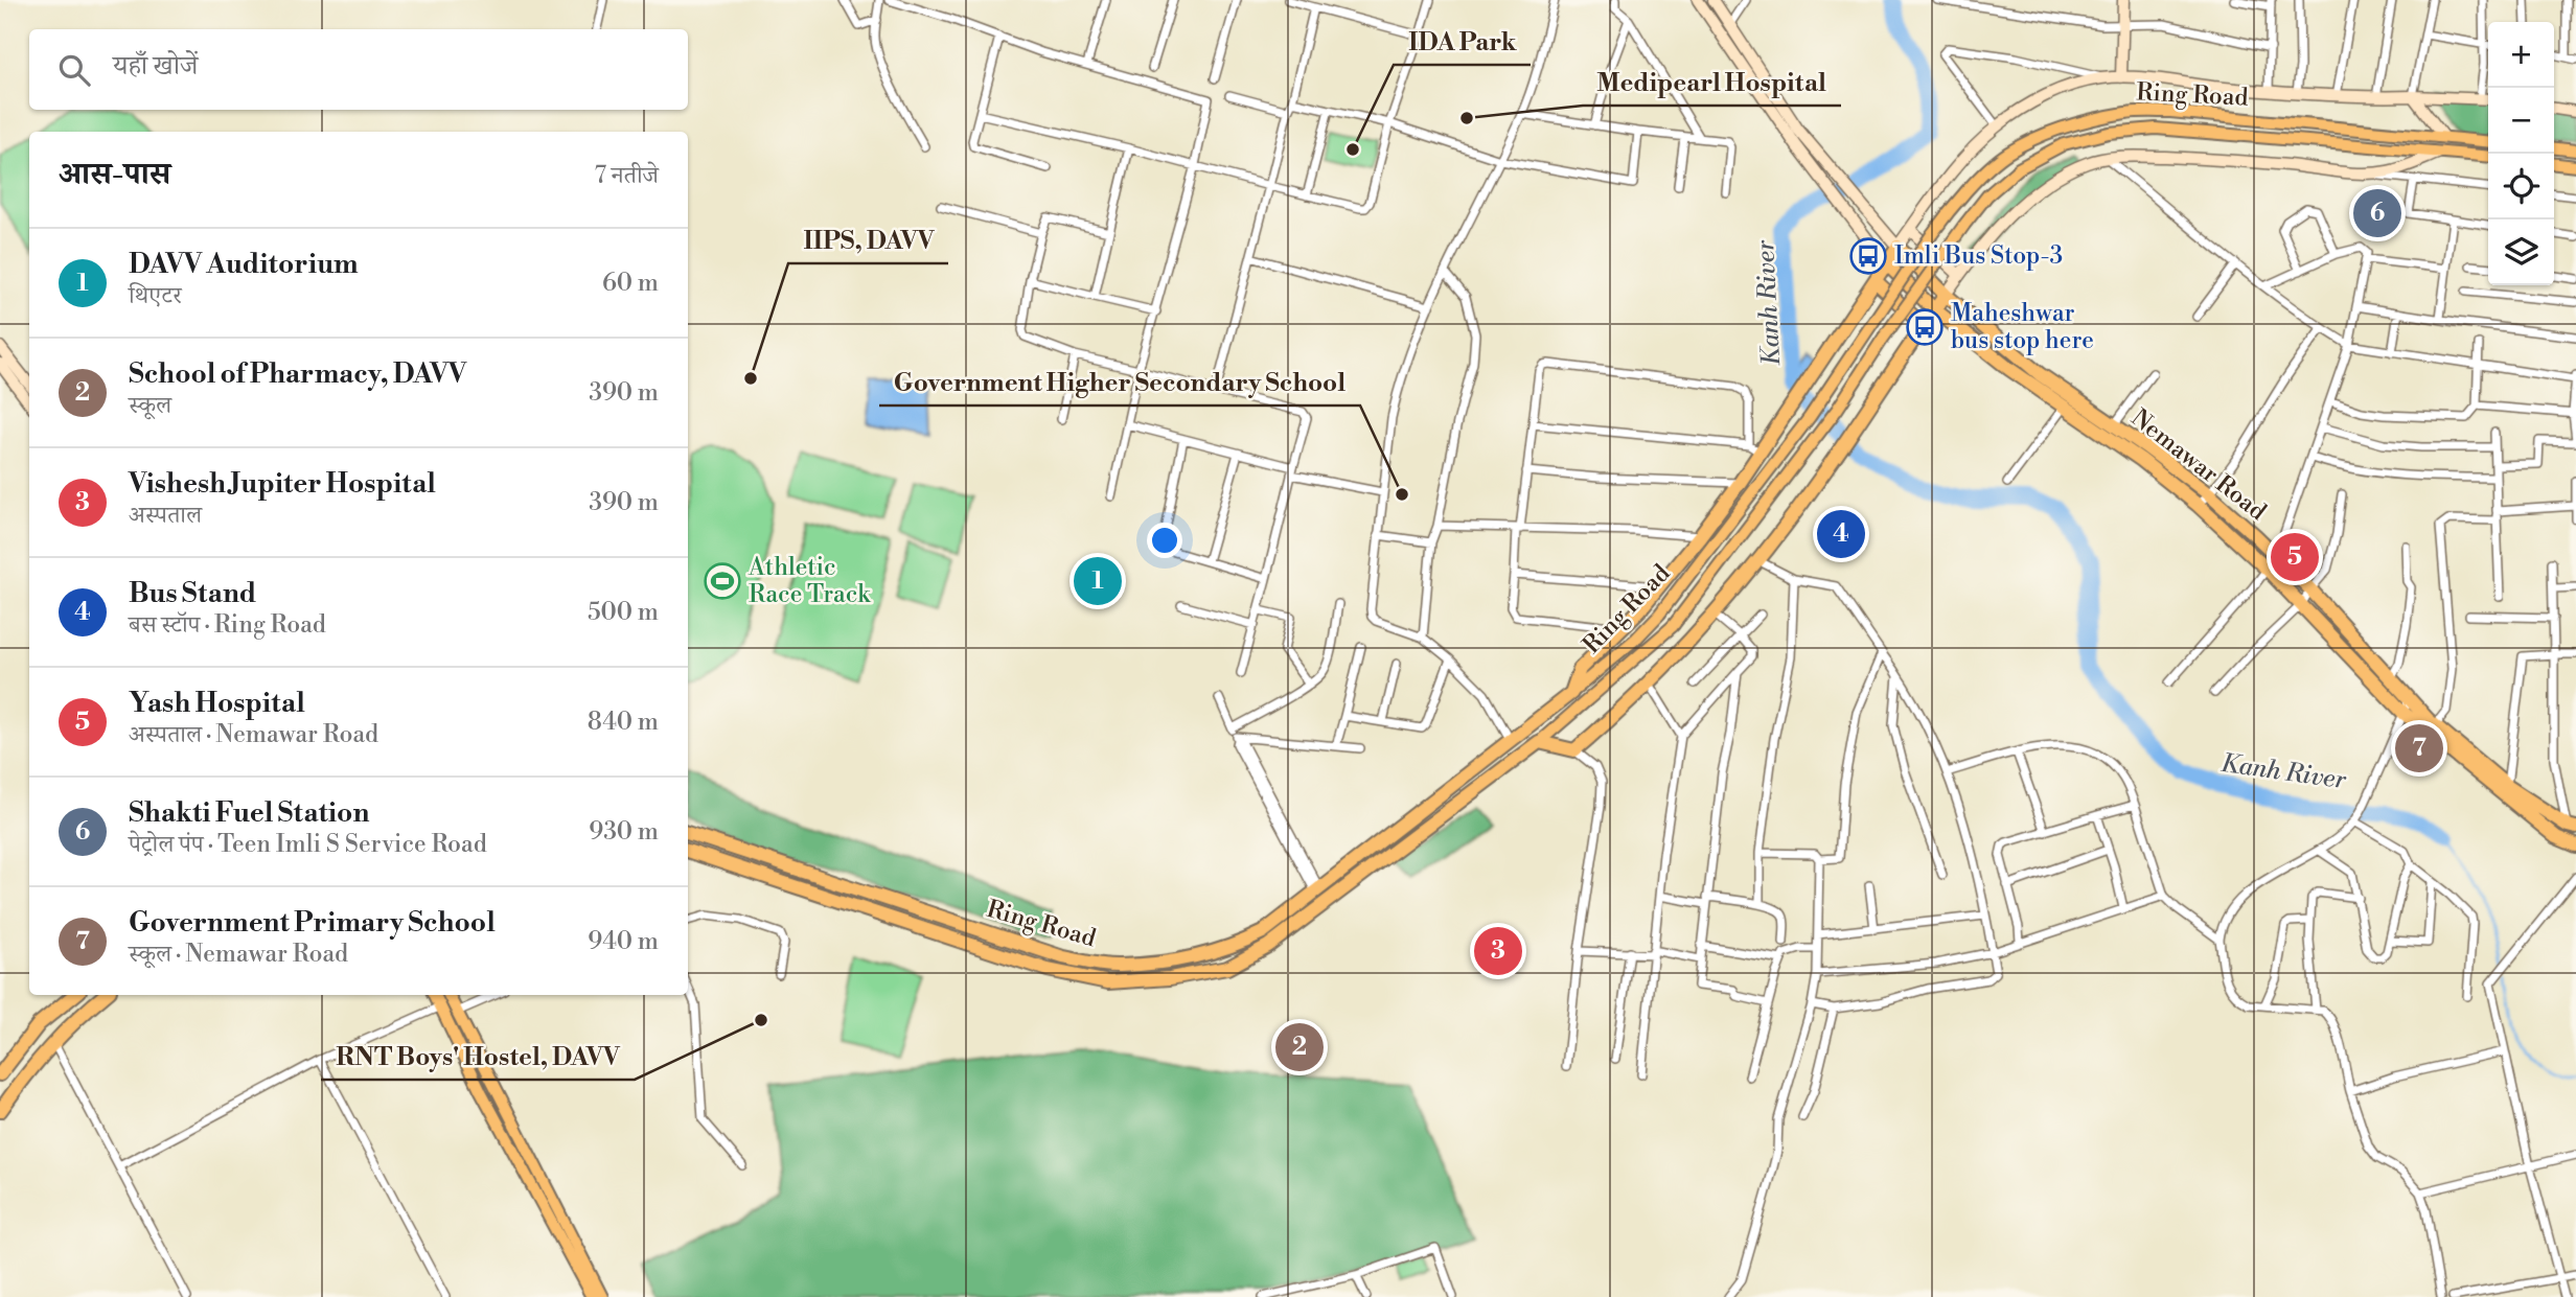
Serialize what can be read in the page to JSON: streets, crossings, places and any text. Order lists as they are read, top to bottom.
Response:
{
  "streets": {
    "highway": ["Ring Road", "Nemawar Road"]
  },
  "water": ["Kanh River"],
  "places": {
    "other": [
      "Medipearl Hospital",
      "IDA Park",
      "IIPS, DAVV",
      "Government Higher Secondary School",
      "RNT Boys' Hostel, DAVV"
    ],
    "bus stop": ["Imli Bus Stop-3", "Maheshwar bus stop here"],
    "sports": ["Athletic Race Track"]
  },
  "page": {
    "map_buttons": ["+", "−"],
    "search": "यहाँ खोजें",
    "heading": ["आस-पास", "7 नतीजे"],
    "pins": [
      "6",
      "4",
      "5",
      "1",
      "7",
      "3",
      "2"
    ],
    "list": [
      {
        "mark": "1",
        "name": "DAVV Auditorium",
        "note": "थिएटर",
        "value": "60 m"
      },
      {
        "mark": "2",
        "name": "School of Pharmacy, DAVV",
        "note": "स्कूल",
        "value": "390 m"
      },
      {
        "mark": "3",
        "name": "Vishesh Jupiter Hospital",
        "note": "अस्पताल",
        "value": "390 m"
      },
      {
        "mark": "4",
        "name": "Bus Stand",
        "note": "बस स्टॉप · Ring Road",
        "value": "500 m"
      },
      {
        "mark": "5",
        "name": "Yash Hospital",
        "note": "अस्पताल · Nemawar Road",
        "value": "840 m"
      },
      {
        "mark": "6",
        "name": "Shakti Fuel Station",
        "note": "पेट्रोल पंप · Teen Imli S Service Road",
        "value": "930 m"
      },
      {
        "mark": "7",
        "name": "Government Primary School",
        "note": "स्कूल · Nemawar Road",
        "value": "940 m"
      }
    ]
  }
}
